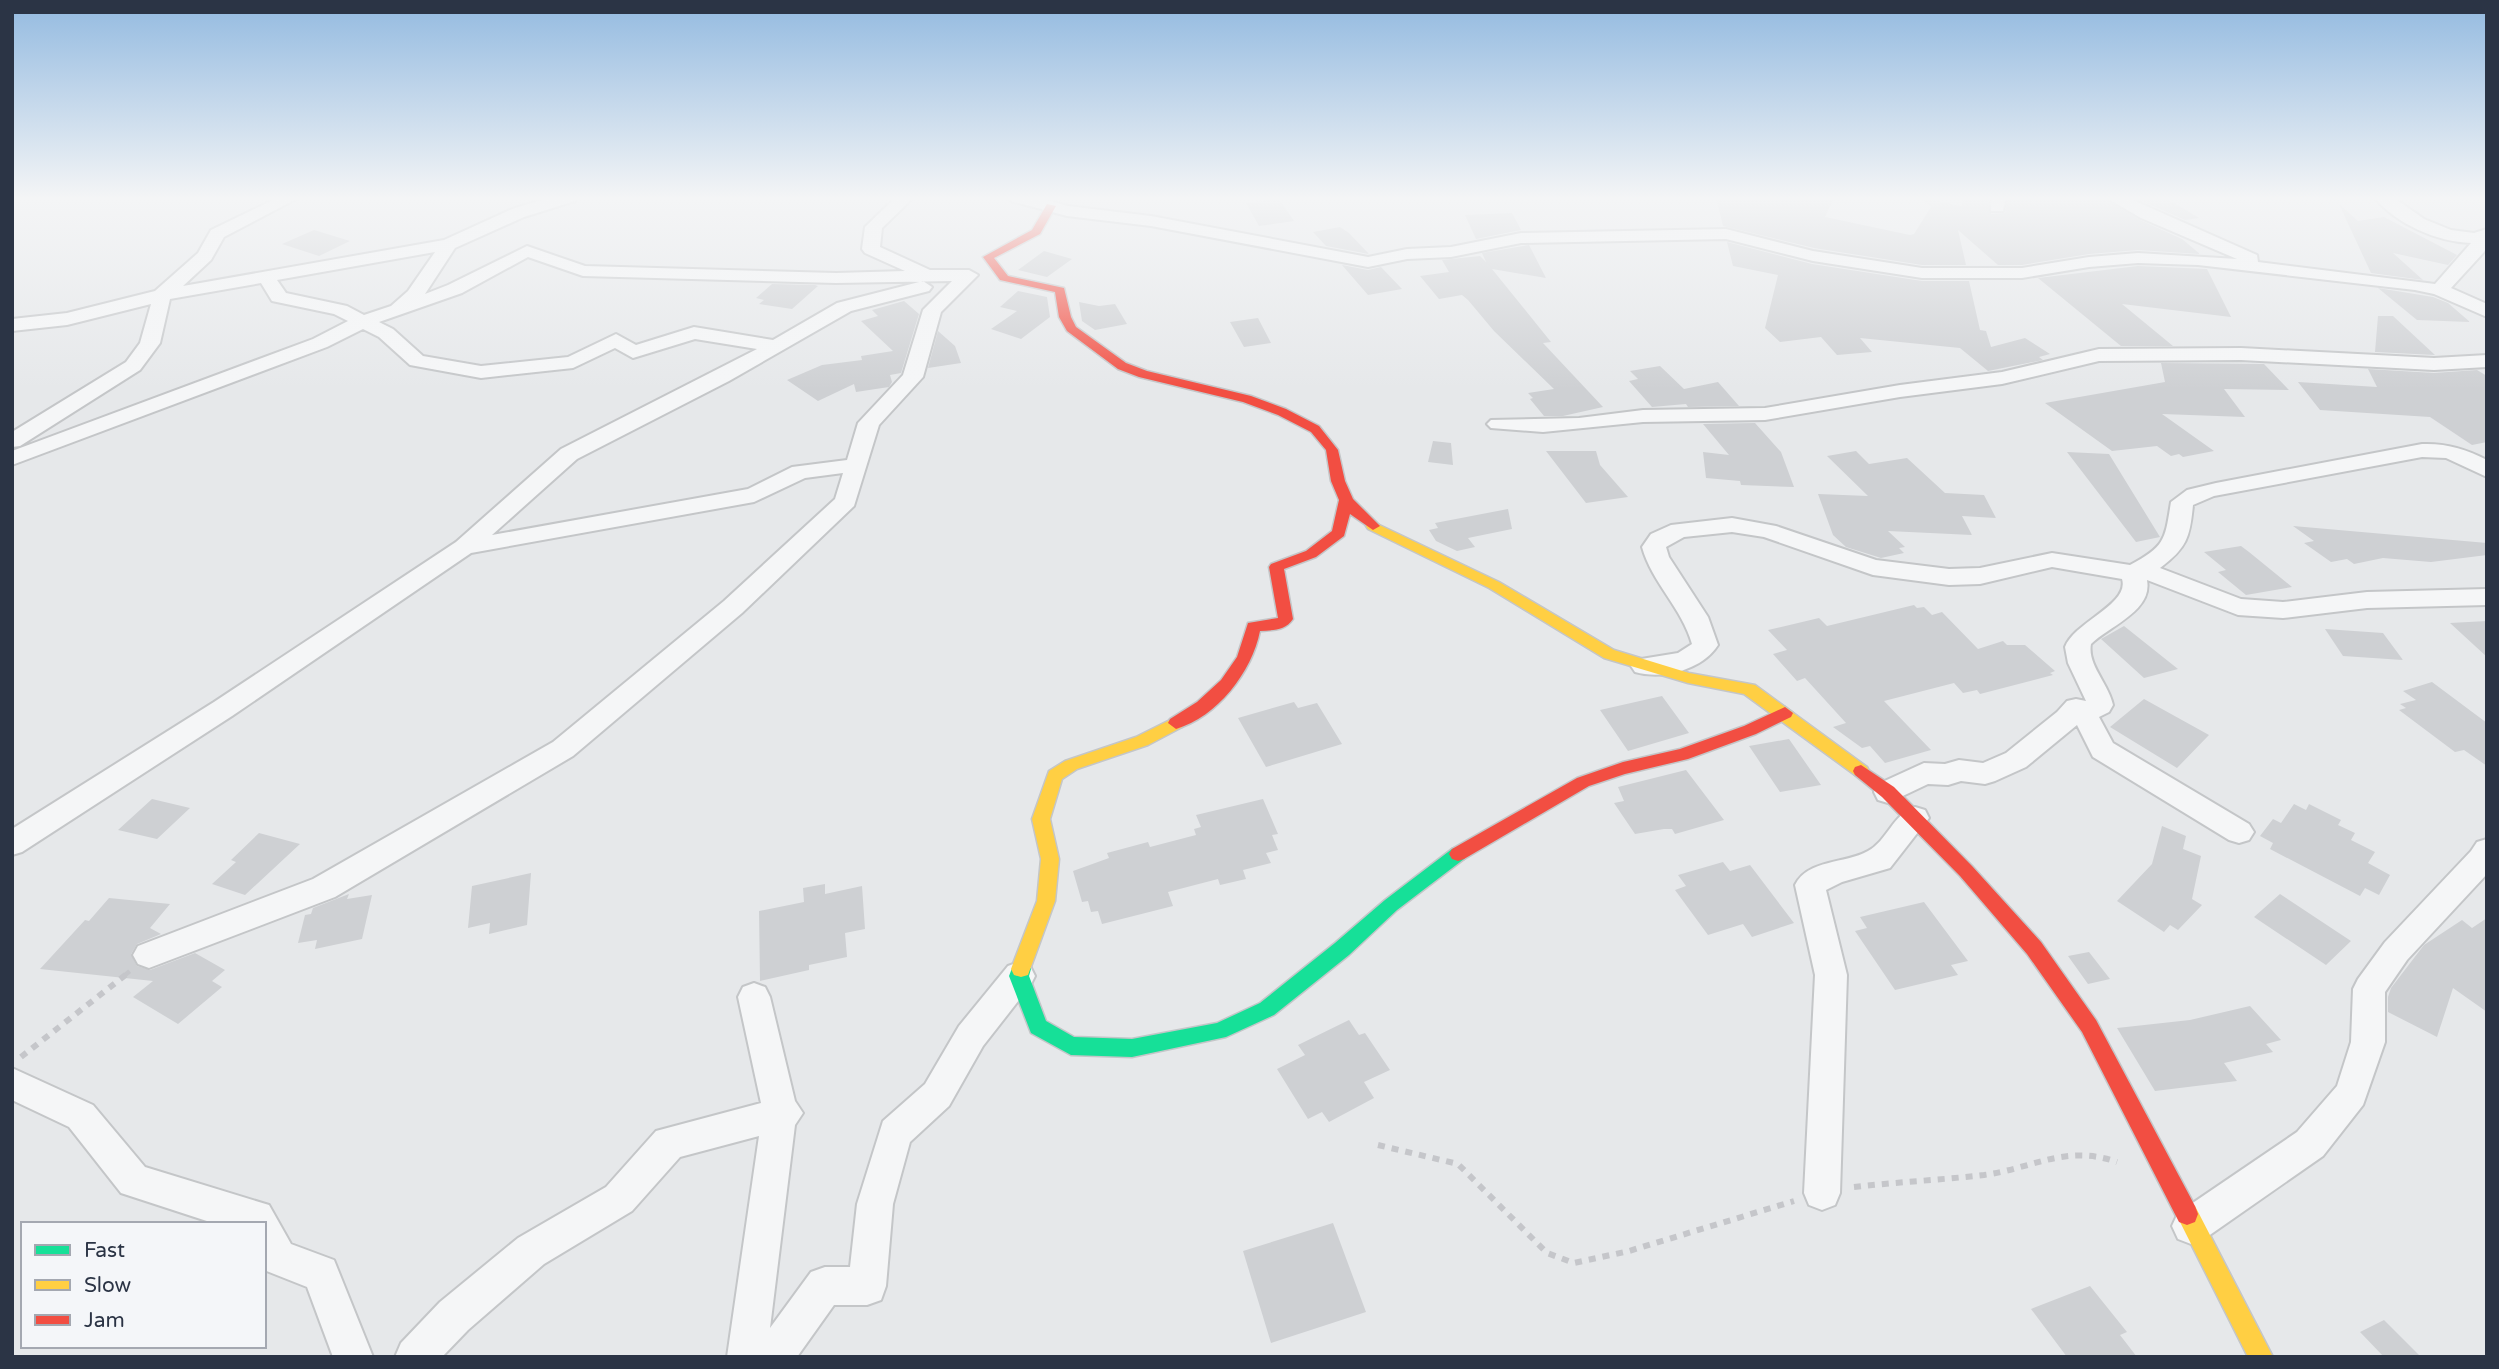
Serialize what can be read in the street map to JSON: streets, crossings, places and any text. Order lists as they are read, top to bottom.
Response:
{
  "legend": ["Fast", "Slow", "Jam"]
}
